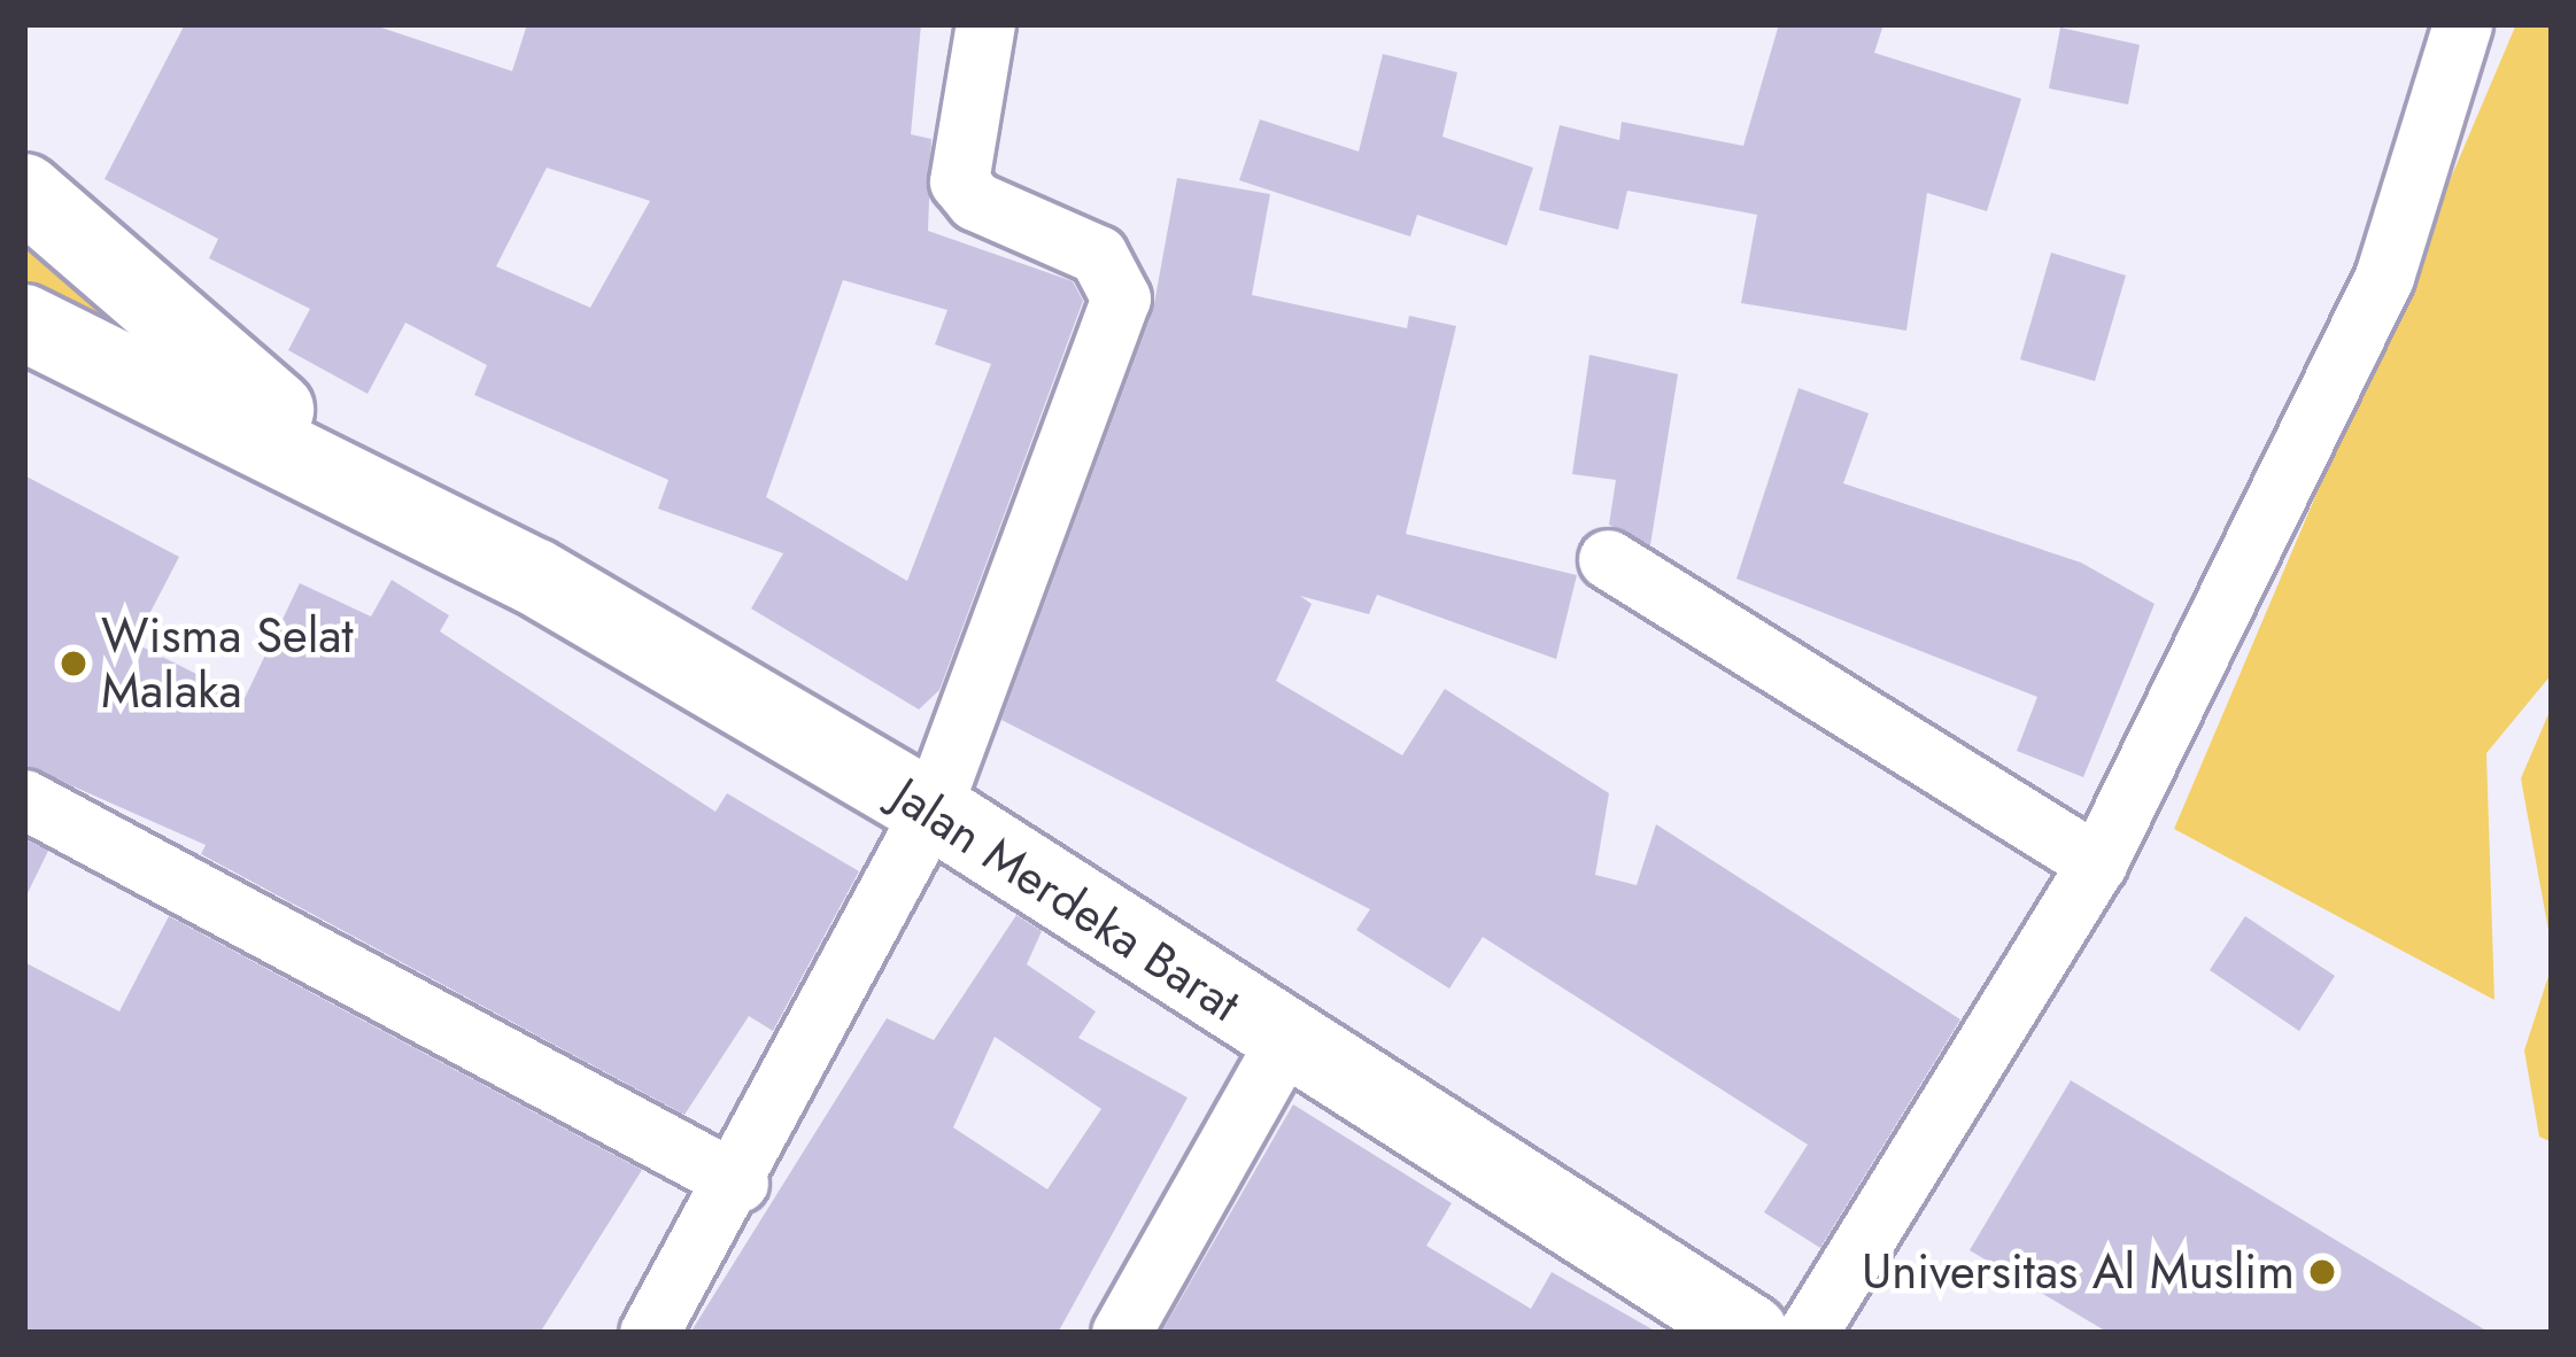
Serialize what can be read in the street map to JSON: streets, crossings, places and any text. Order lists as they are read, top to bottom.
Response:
{
  "streets": {
    "main road": ["Jalan Merdeka Barat"]
  },
  "places": ["Wisma Selat Malaka", "Universitas Al Muslim"]
}
